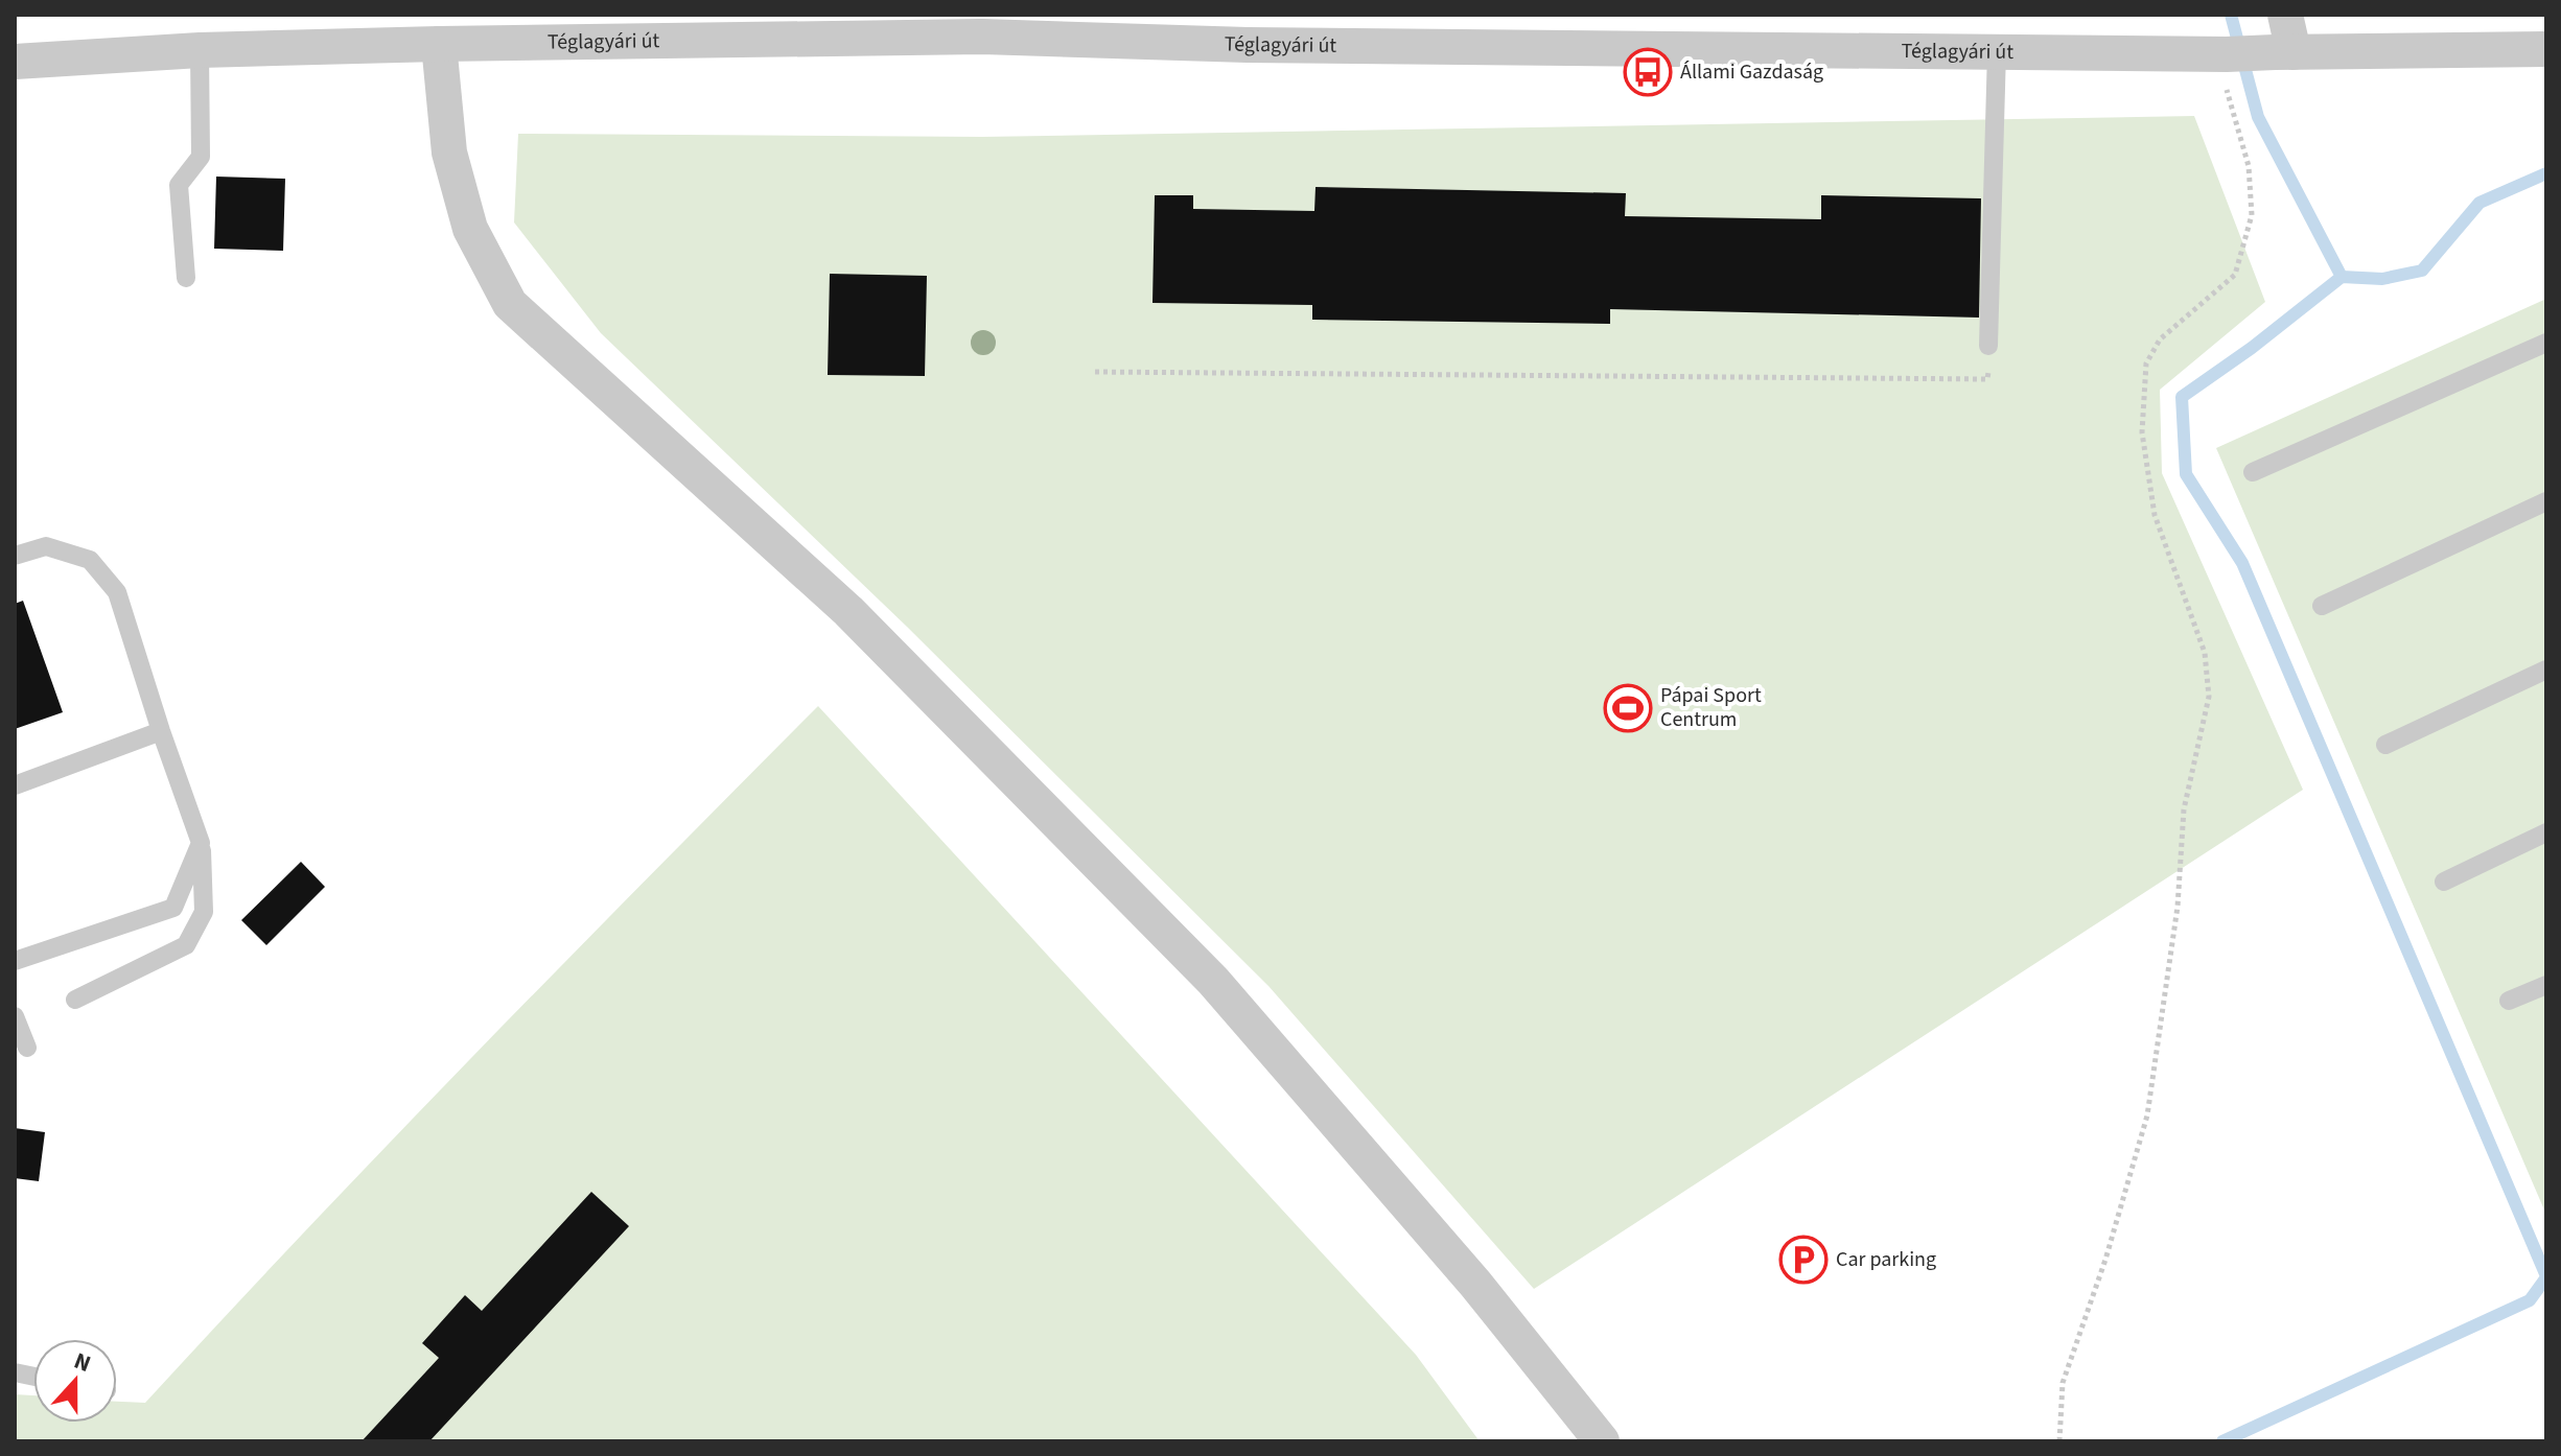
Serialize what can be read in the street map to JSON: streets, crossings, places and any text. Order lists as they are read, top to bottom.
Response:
{
  "streets": {
    "street": ["Téglagyári út"]
  },
  "places": {
    "bus stop": ["Állami Gazdaság"],
    "sports": ["Pápai Sport Centrum"],
    "parking": ["Car parking"]
  },
  "north": "top"
}
